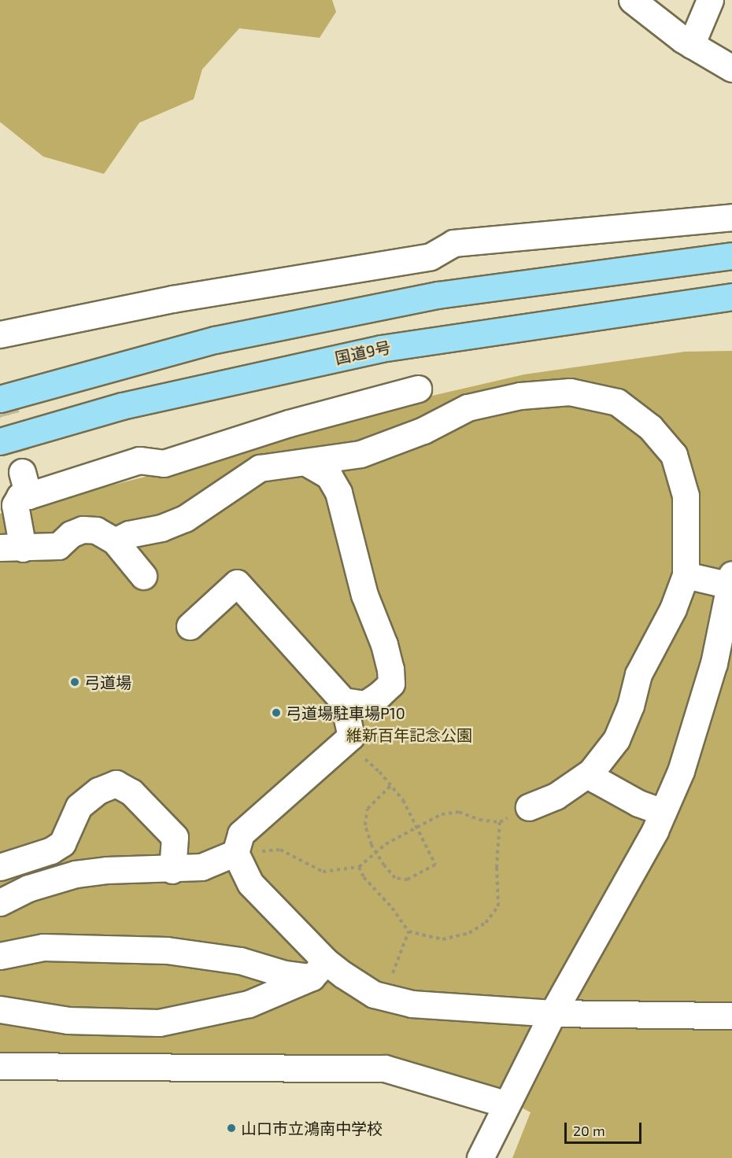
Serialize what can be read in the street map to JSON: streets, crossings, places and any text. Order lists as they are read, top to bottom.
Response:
{
  "streets": {
    "highway": ["国道9号"]
  },
  "parks": ["維新百年記念公園"],
  "places": ["弓道場", "弓道場駐車場P10", "山口市立鴻南中学校"],
  "scale_bar": "20 m"
}
